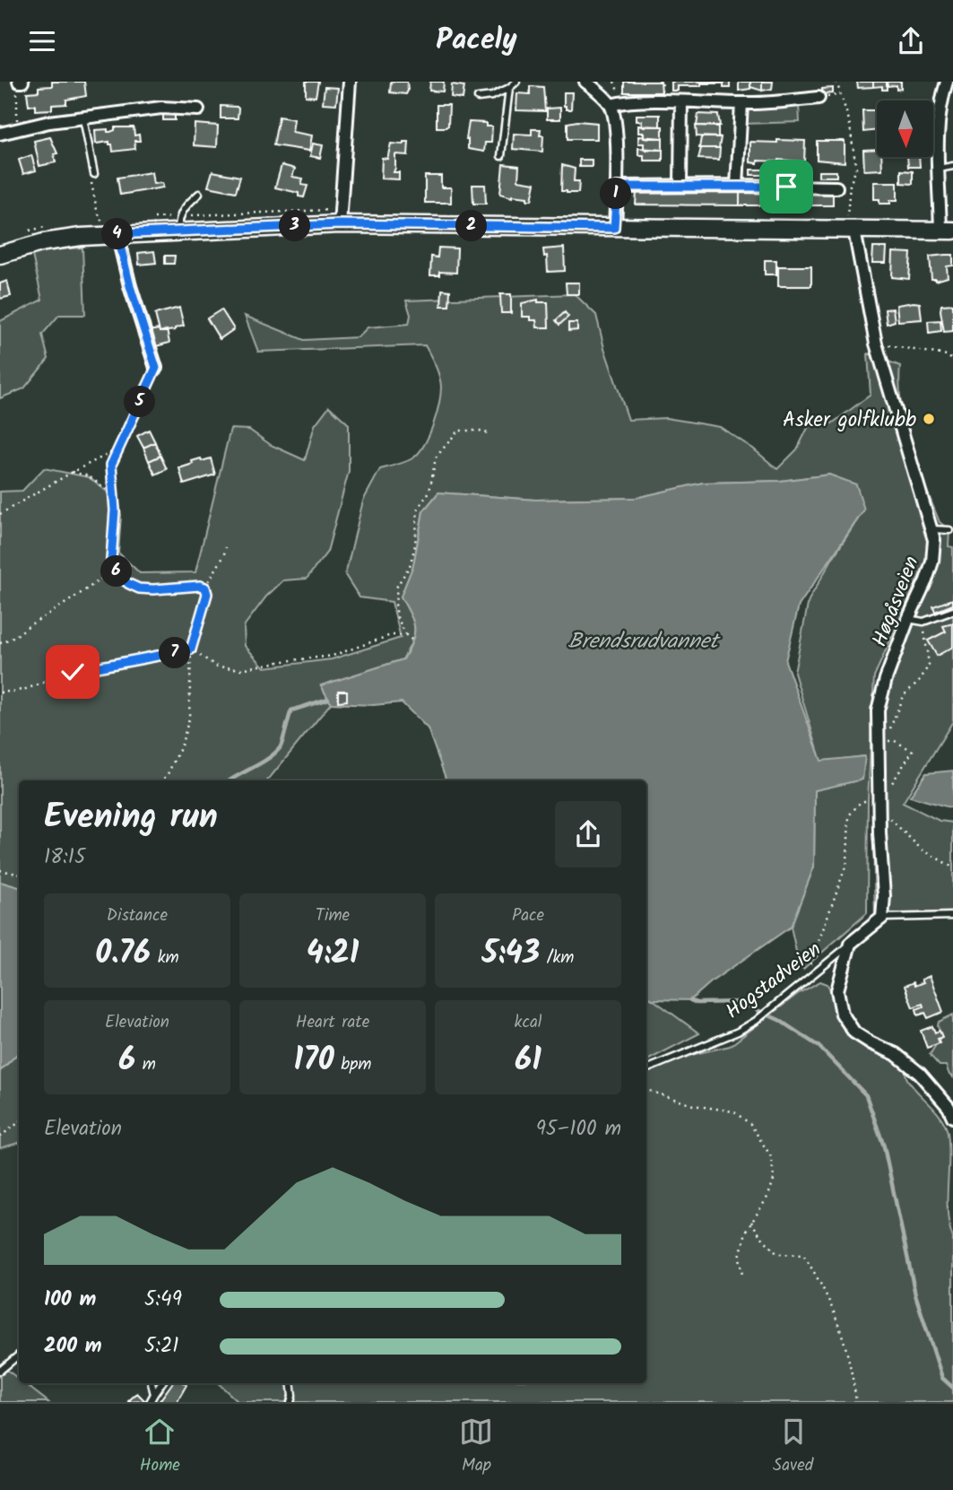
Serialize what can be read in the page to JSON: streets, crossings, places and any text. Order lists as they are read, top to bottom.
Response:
{
  "streets": {
    "street": ["Høgåsveien", "Hogstadveien"]
  },
  "crossings": [
    ["Høgåsveien", "Hogstadveien"]
  ],
  "water": ["Brendsrudvannet"],
  "places": ["Asker golfklubb"],
  "north": "bottom",
  "page": {
    "header": "Pacely",
    "pins": [
      "1",
      "2",
      "3",
      "4",
      "5",
      "6",
      "7"
    ],
    "heading": ["Evening run", "18:15"],
    "stats": [
      ["Distance", "0.76 km"],
      ["Time", "4:21"],
      ["Pace", "5:43 /km"],
      ["Elevation", "6 m"],
      ["Heart rate", "170 bpm"],
      ["kcal", "61"]
    ],
    "chart": ["Elevation", "95–100 m"],
    "list": [
      {
        "name": "100 m",
        "note": "5:49"
      },
      {
        "name": "200 m",
        "note": "5:21"
      }
    ],
    "tabs": ["Home", "Map", "Saved"]
  }
}
